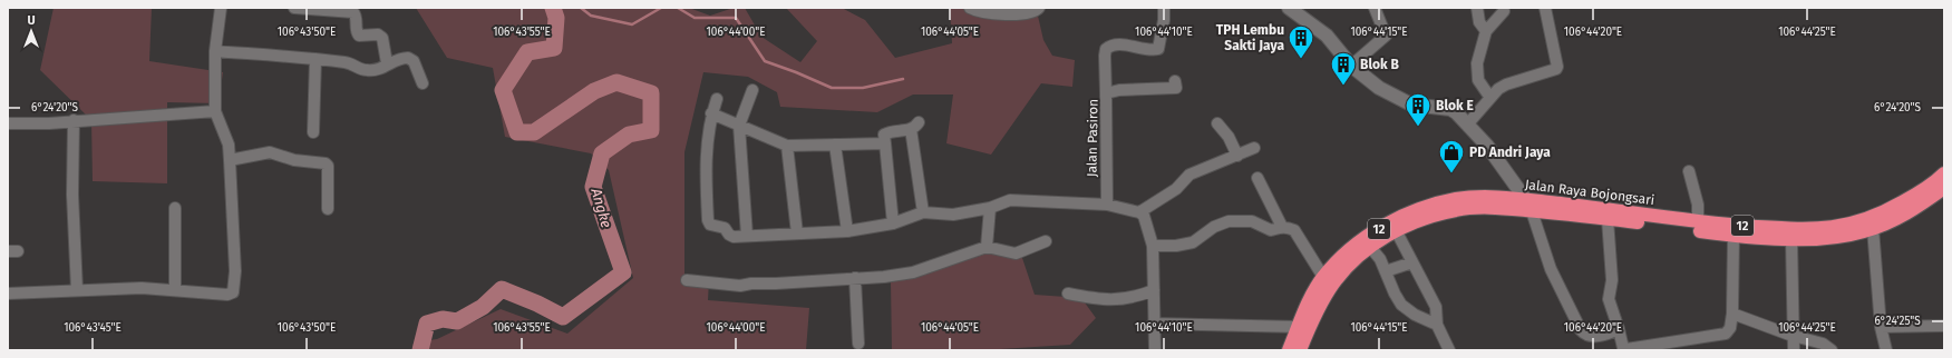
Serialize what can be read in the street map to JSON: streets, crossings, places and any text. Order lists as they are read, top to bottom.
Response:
{
  "streets": {
    "highway": ["Jalan Raya Bojongsari", "12"],
    "street": ["Jalan Pasiron"]
  },
  "water": ["Angke"],
  "places": {
    "building": ["TPH Lembu Sakti Jaya", "Blok B", "Blok E"],
    "shop": ["PD Andri Jaya"]
  },
  "north": "top",
  "coordinates": [
    "106°43'50\"E",
    "106°43'55\"E",
    "106°44'00\"E",
    "106°44'05\"E",
    "106°44'10\"E",
    "106°44'15\"E",
    "106°44'20\"E",
    "106°44'25\"E",
    "6°24'20\"S",
    "6°24'25\"S",
    "106°43'45\"E"
  ]
}
